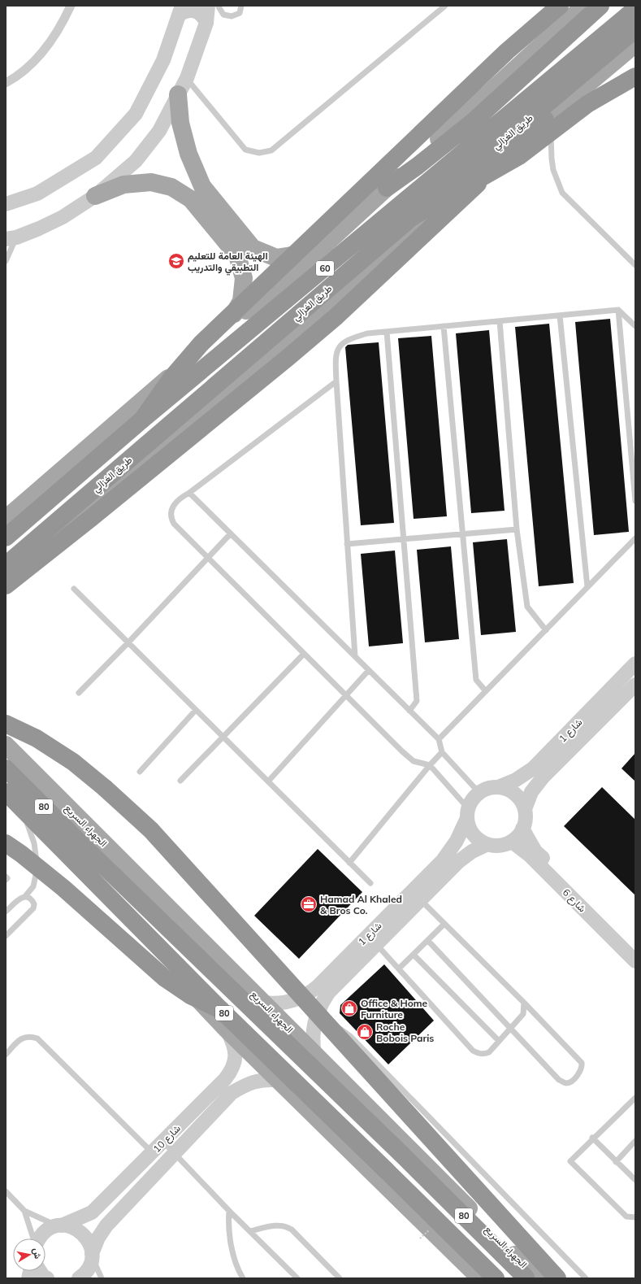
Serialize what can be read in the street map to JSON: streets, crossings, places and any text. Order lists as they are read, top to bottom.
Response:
{
  "streets": {
    "highway": [
      "طريق الغزالي",
      "60",
      "80",
      "الجهراء السريع"
    ],
    "street": ["شارع 1", "شارع 6", "شارع 10"]
  },
  "crossings": [
    ["شارع 1", "الجهراء السريع"],
    ["شارع 1", "شارع 6"]
  ],
  "places": {
    "school or university": ["الهيئة العامة للتعليم التطبيقي والتدريب"],
    "office": ["Hamad Al Khaled & Bros Co."],
    "shop": ["Office & Home Furniture", "Roche Bobois Paris"]
  },
  "north": "right"
}
